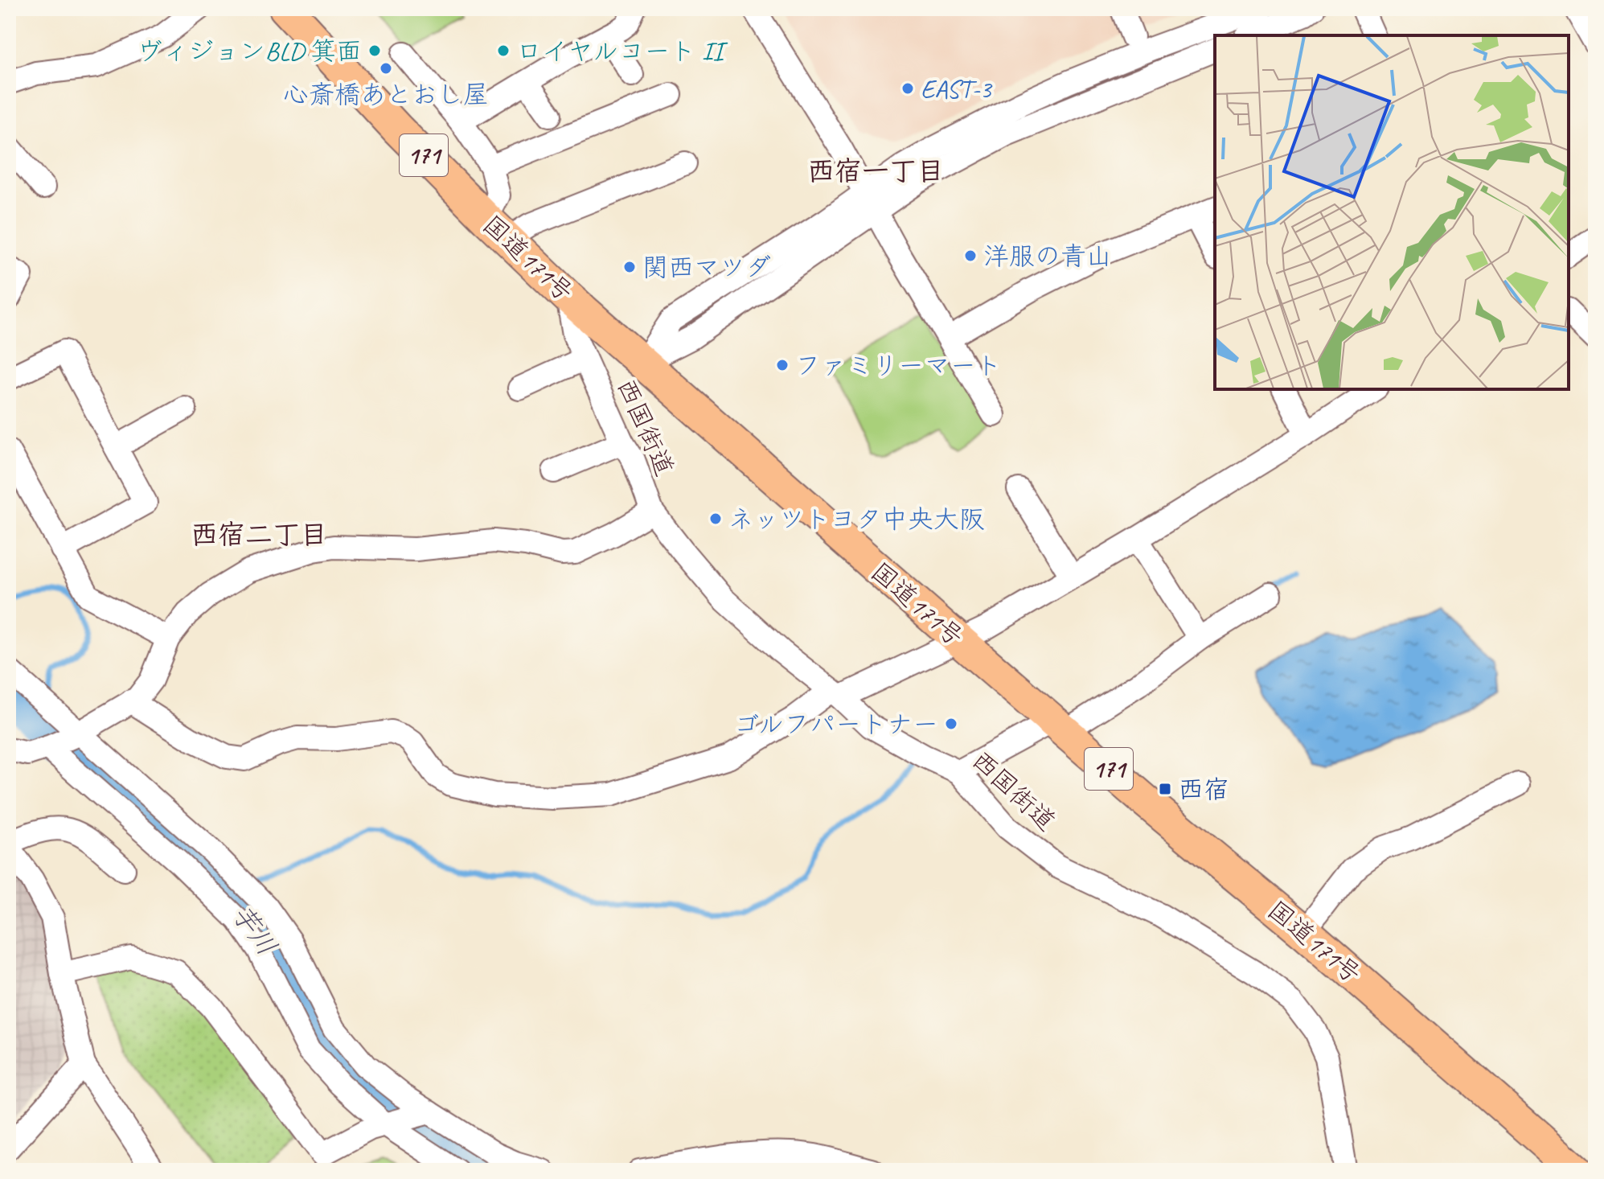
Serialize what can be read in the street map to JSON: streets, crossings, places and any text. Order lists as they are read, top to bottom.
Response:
{
  "streets": {
    "highway": ["171", "国道171号"],
    "street": ["西国街道"]
  },
  "crossings": [
    ["国道171号", "西国街道"]
  ],
  "districts": ["西宿一丁目", "西宿二丁目"],
  "water": ["芋川"],
  "places": {
    "other": [
      "ヴィジョンBLD 箕面",
      "ロイヤルコート II",
      "心斎橋あとおし屋",
      "EAST-3",
      "洋服の青山",
      "関西マツダ",
      "ファミリーマート",
      "ネッツトヨタ中央大阪",
      "ゴルフパートナー"
    ],
    "transit": ["西宿"]
  }
}
